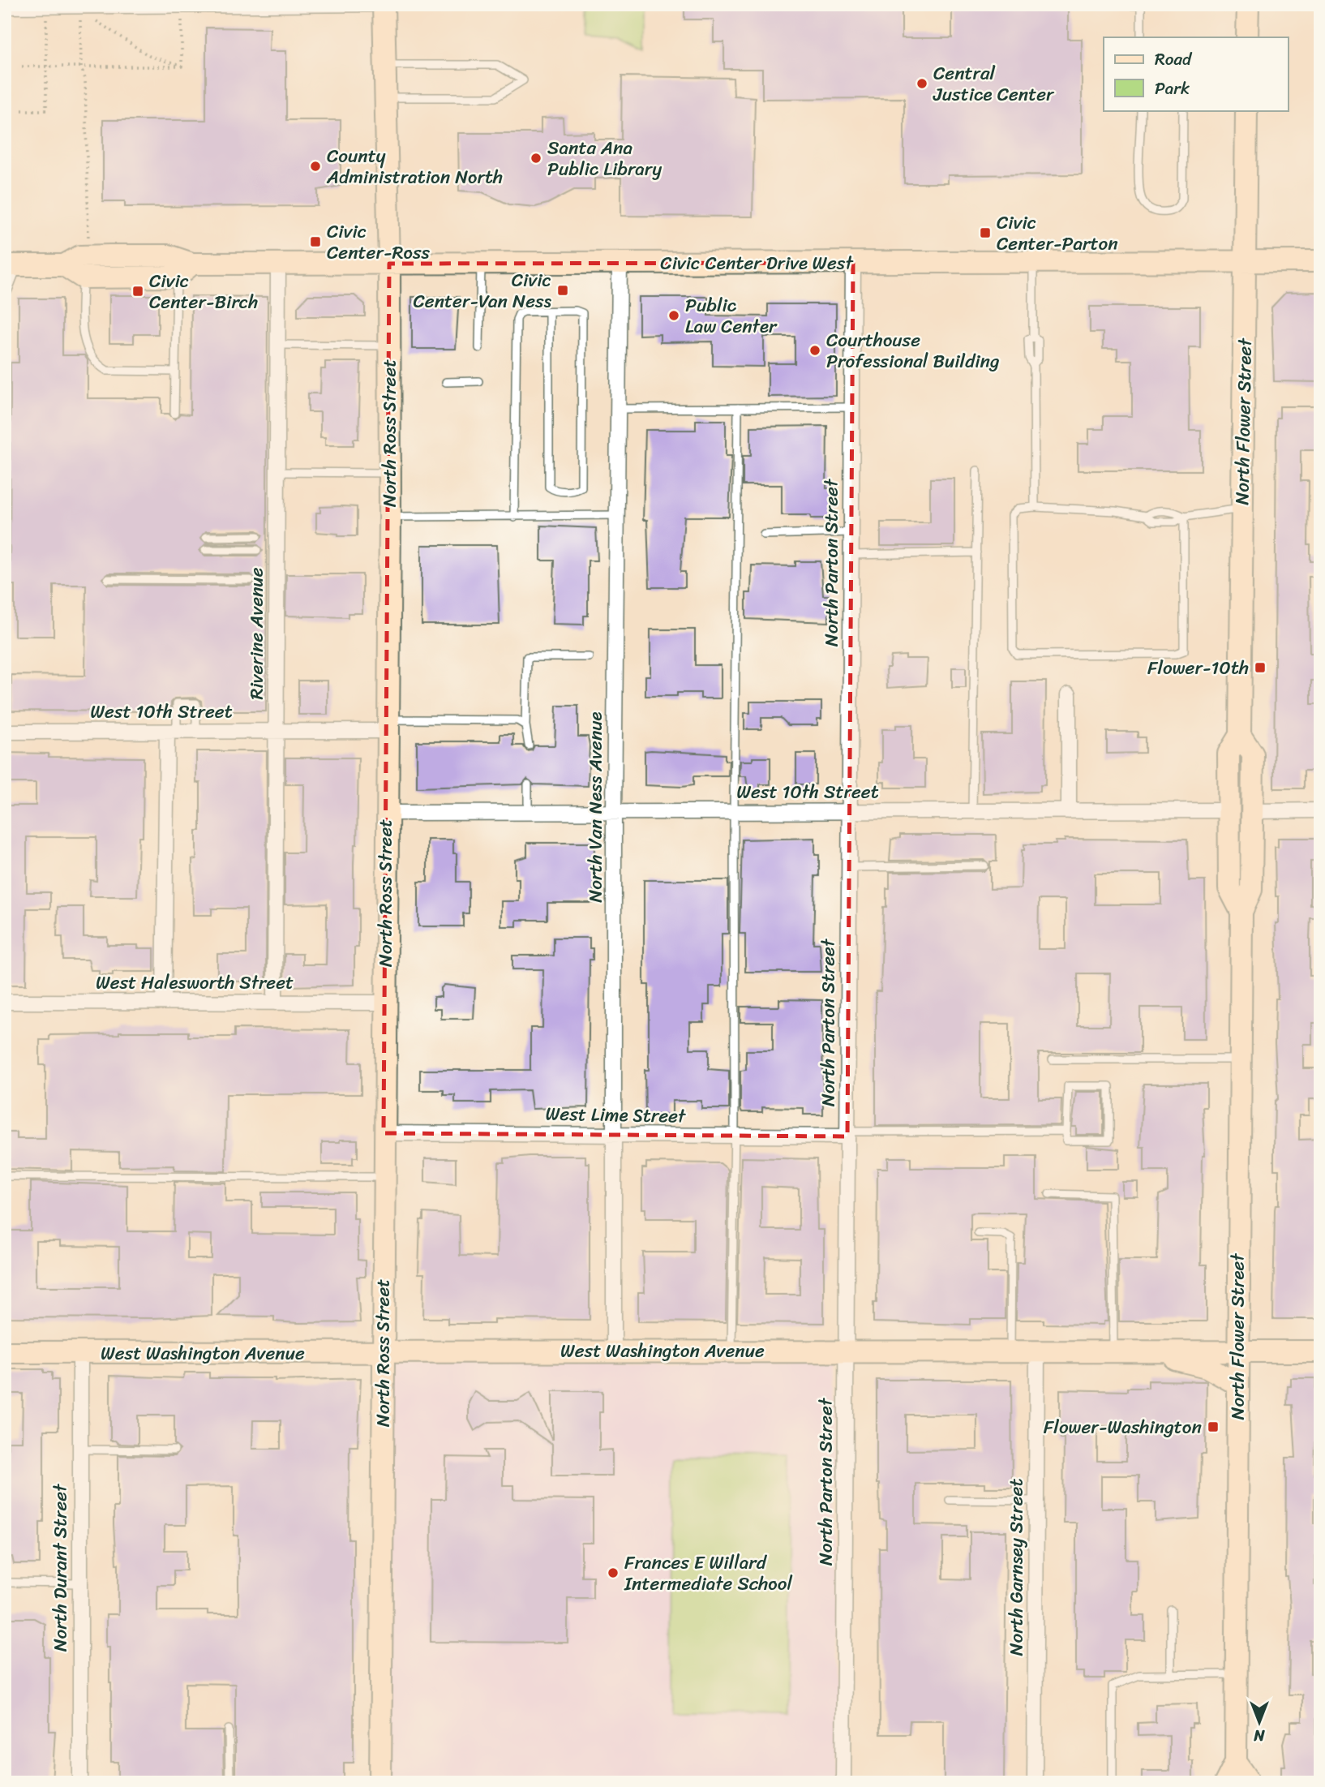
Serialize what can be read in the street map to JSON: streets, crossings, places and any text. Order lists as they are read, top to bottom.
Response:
{
  "streets": {
    "main road": [
      "Civic Center Drive West",
      "North Flower Street",
      "North Ross Street",
      "West Washington Avenue"
    ],
    "street": [
      "North Parton Street",
      "Riverine Avenue",
      "West 10th Street",
      "North Van Ness Avenue",
      "West Halesworth Street",
      "West Lime Street",
      "North Garnsey Street",
      "North Durant Street"
    ]
  },
  "crossings": [
    ["Civic Center Drive West", "North Flower Street"],
    ["Civic Center Drive West", "North Ross Street"],
    ["Civic Center Drive West", "North Parton Street"],
    ["Civic Center Drive West", "Riverine Avenue"],
    ["Civic Center Drive West", "North Van Ness Avenue"],
    ["North Flower Street", "West 10th Street"],
    ["North Flower Street", "West Washington Avenue"],
    ["North Ross Street", "West 10th Street"],
    ["North Ross Street", "West Halesworth Street"],
    ["North Ross Street", "West Lime Street"],
    ["North Ross Street", "West Washington Avenue"],
    ["North Parton Street", "West 10th Street"],
    ["North Parton Street", "West Lime Street"],
    ["North Parton Street", "West Washington Avenue"],
    ["Riverine Avenue", "West 10th Street"],
    ["Riverine Avenue", "West Halesworth Street"],
    ["West 10th Street", "North Van Ness Avenue"],
    ["North Van Ness Avenue", "West Lime Street"],
    ["North Van Ness Avenue", "West Washington Avenue"],
    ["West Washington Avenue", "North Garnsey Street"],
    ["West Washington Avenue", "North Durant Street"]
  ],
  "places": {
    "other": [
      "Central Justice Center",
      "Santa Ana Public Library",
      "County Administration North",
      "Public Law Center",
      "Courthouse Professional Building",
      "Frances E Willard Intermediate School"
    ],
    "transit": [
      "Civic Center-Parton",
      "Civic Center-Ross",
      "Civic Center-Van Ness",
      "Civic Center-Birch",
      "Flower-10th",
      "Flower-Washington"
    ]
  },
  "legend": ["Road", "Park"],
  "north": "bottom"
}
